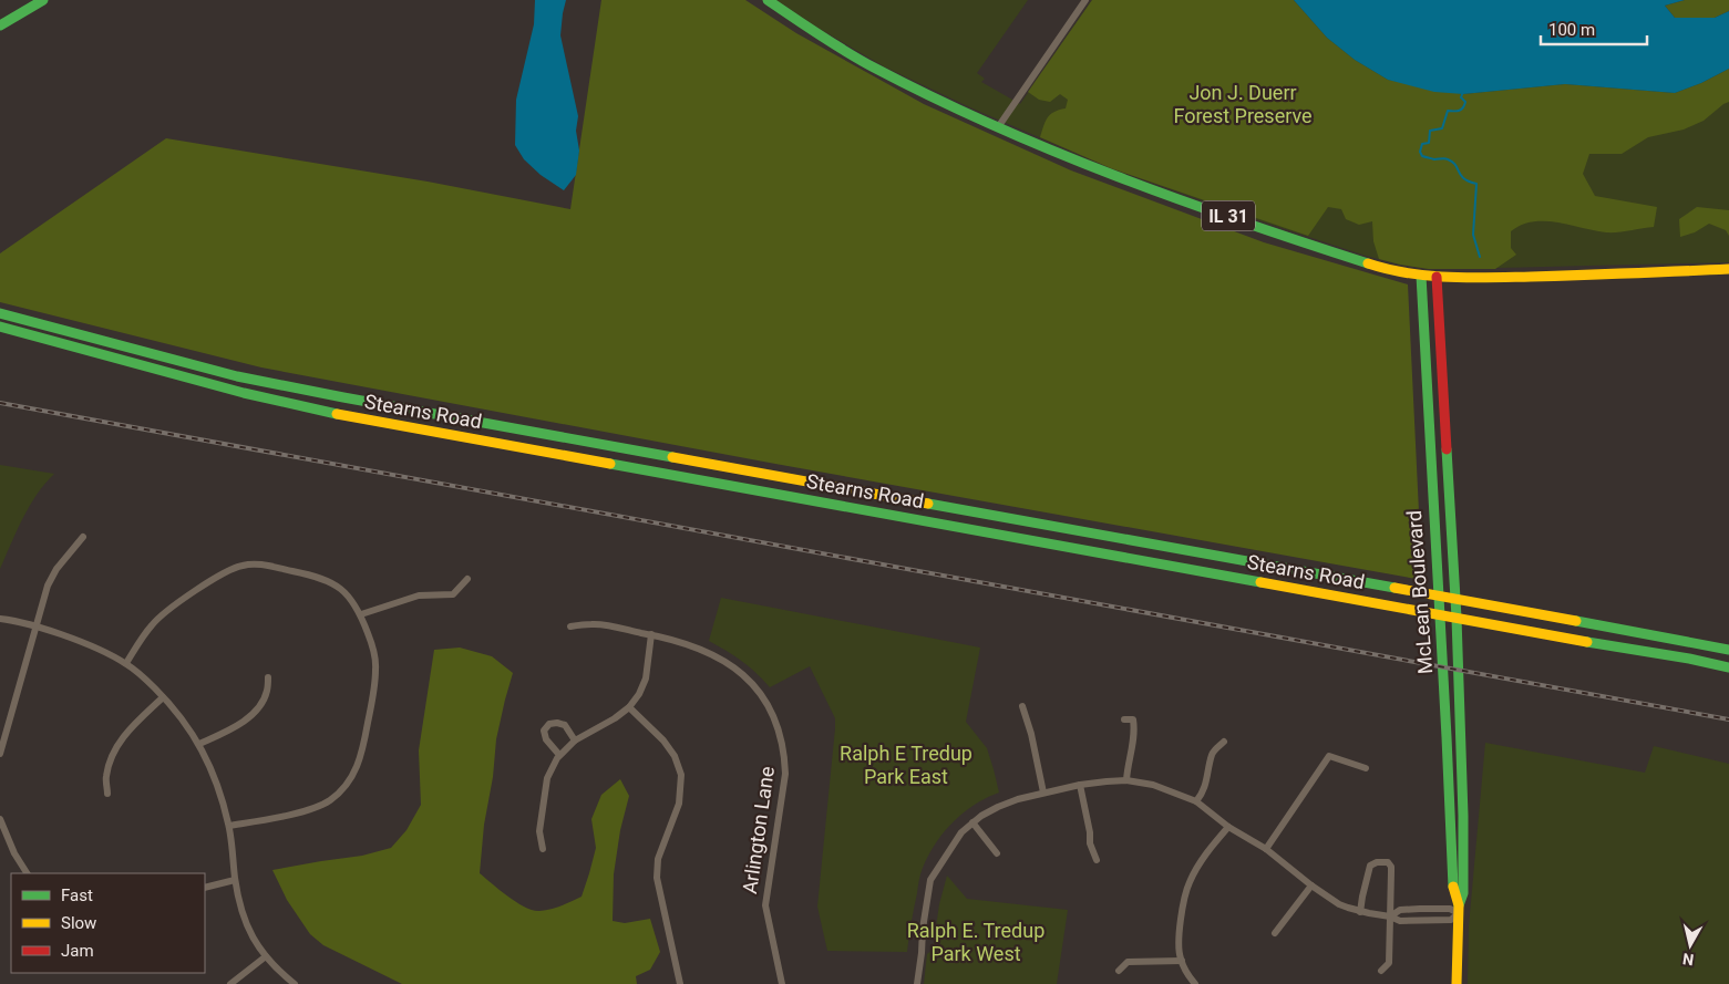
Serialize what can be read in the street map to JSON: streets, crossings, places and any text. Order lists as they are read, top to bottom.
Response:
{
  "streets": {
    "main road": ["IL 31", "Stearns Road", "McLean Boulevard"],
    "street": ["Arlington Lane"]
  },
  "crossings": [
    ["IL 31", "McLean Boulevard"],
    ["Stearns Road", "McLean Boulevard"]
  ],
  "parks": ["Jon J. Duerr Forest Preserve", "Ralph E Tredup Park East", "Ralph E. Tredup Park West"],
  "legend": ["Fast", "Slow", "Jam"],
  "scale_bar": "100 m",
  "north": "bottom"
}
